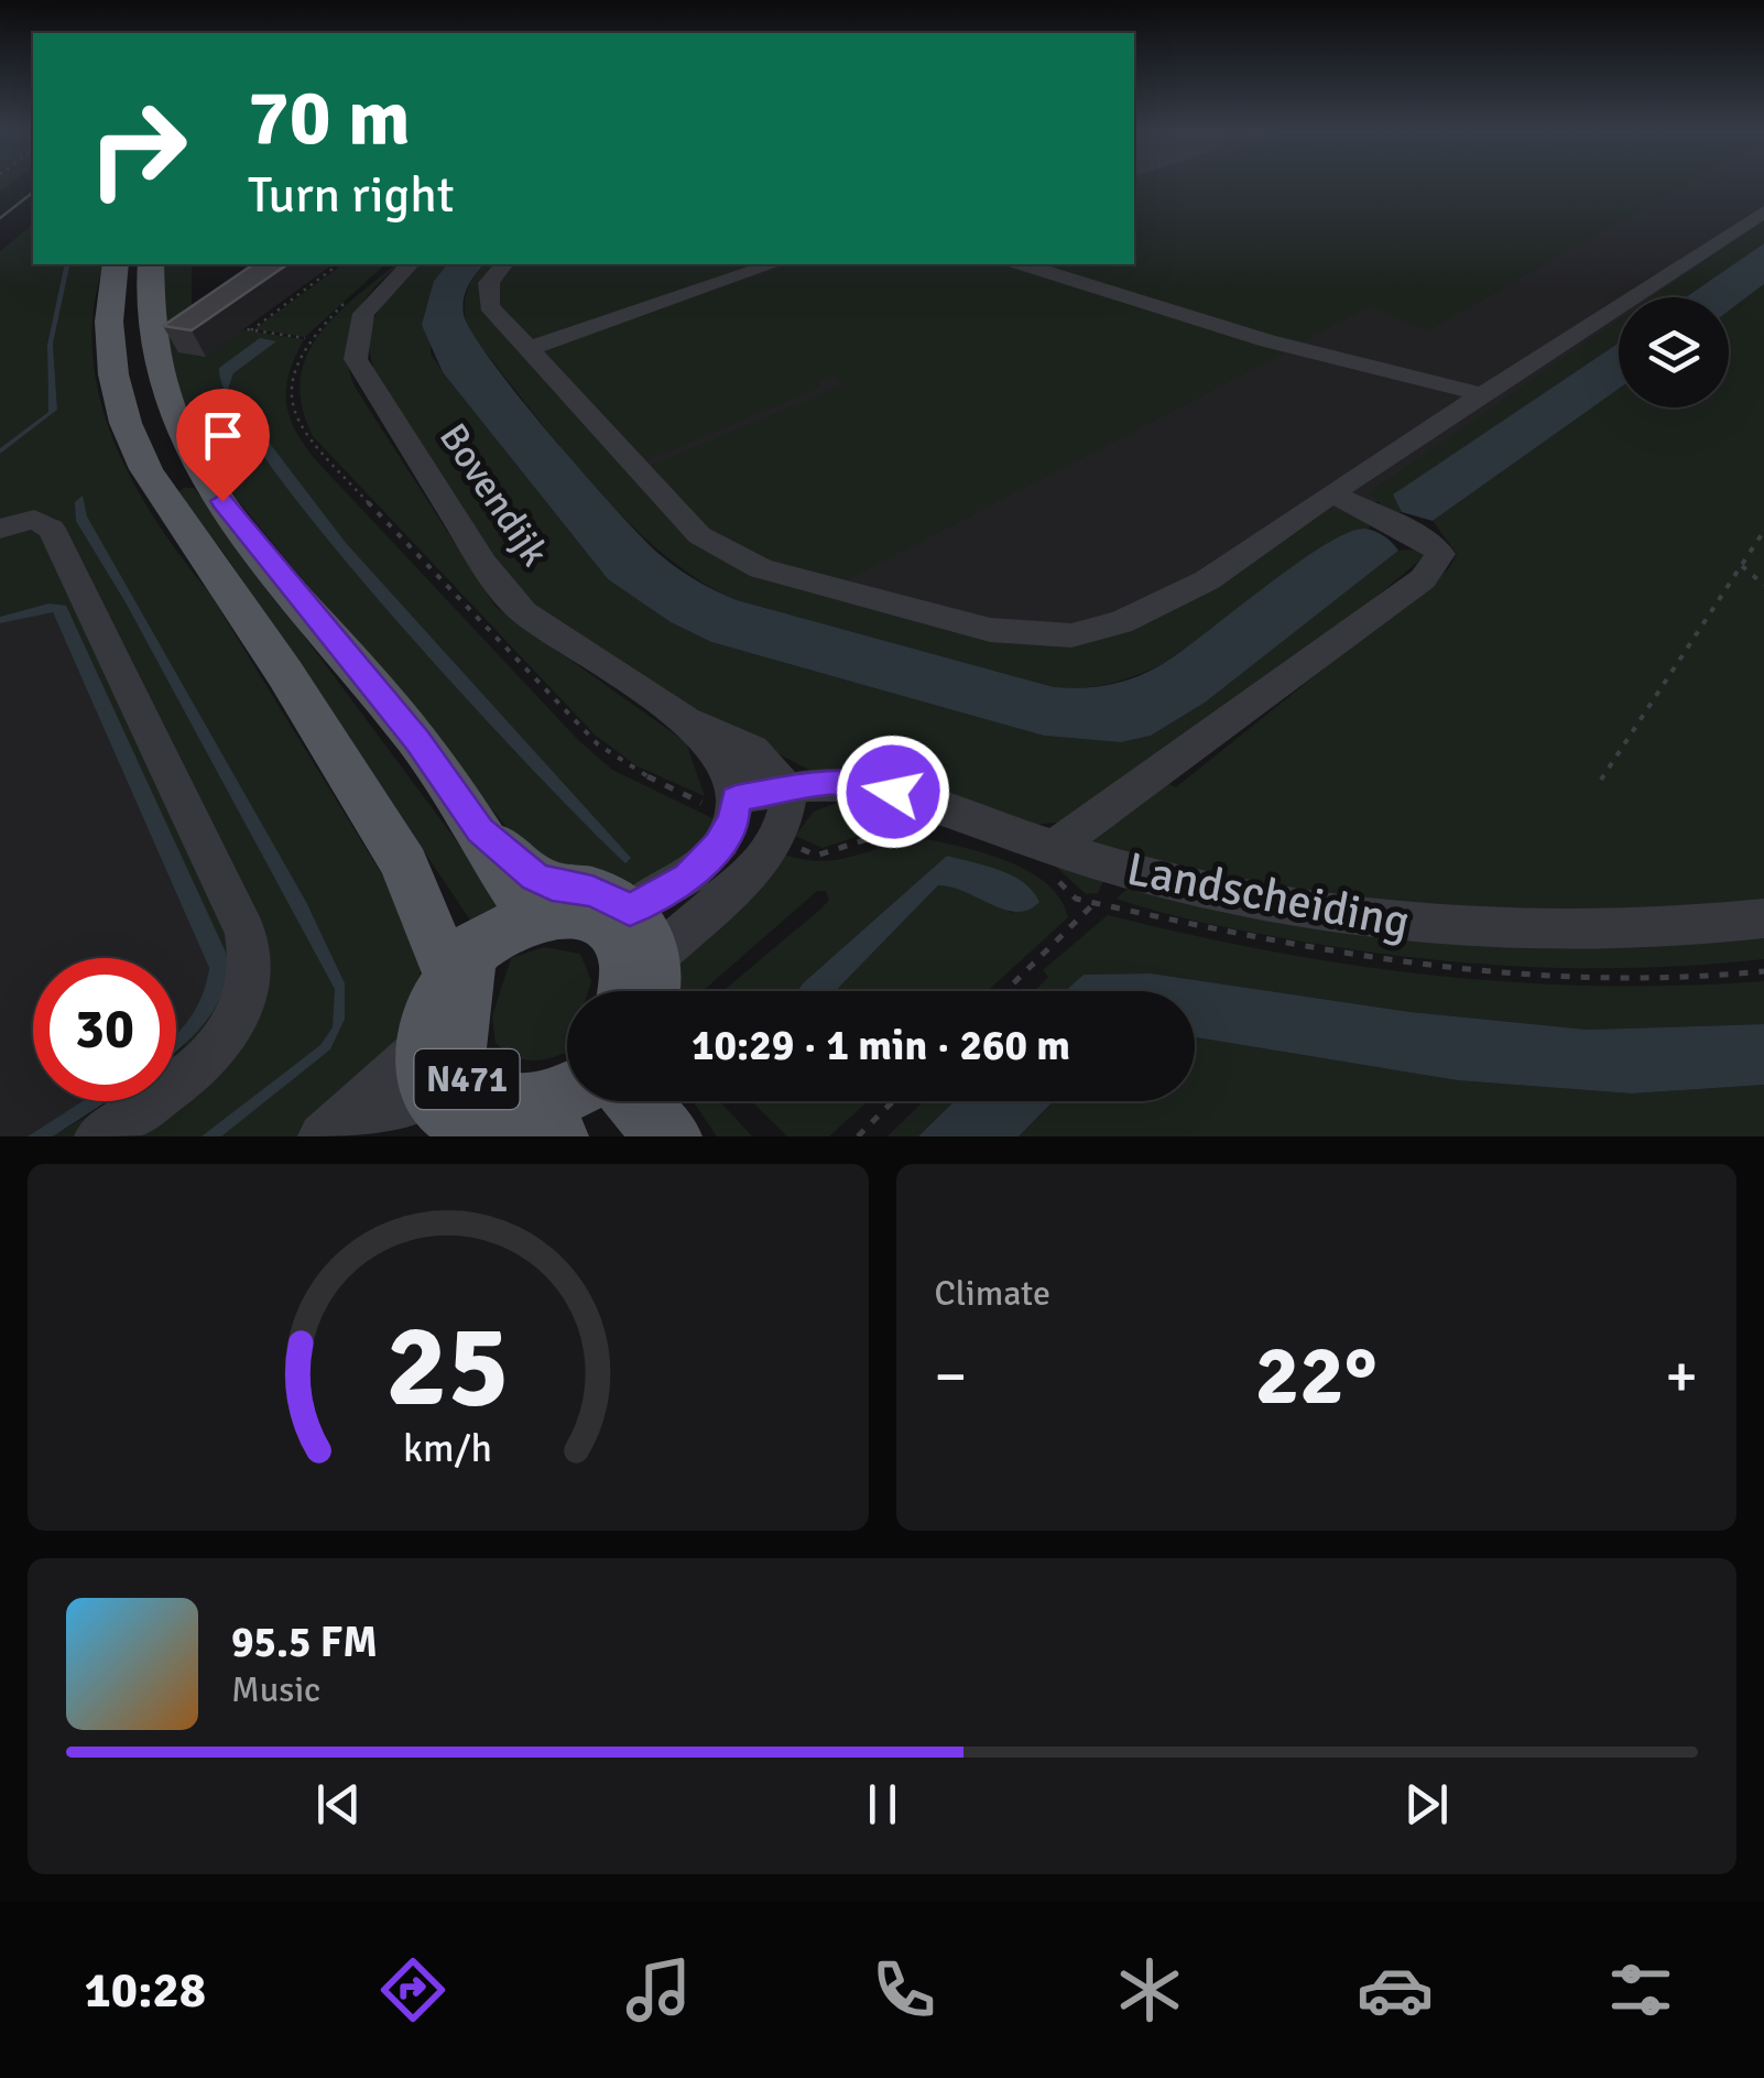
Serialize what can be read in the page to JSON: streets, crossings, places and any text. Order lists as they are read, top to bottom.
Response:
{
  "streets": {
    "main road": ["N471"],
    "street": ["Bovendijk", "Landscheiding"]
  },
  "crossings": [
    ["Bovendijk", "Landscheiding"]
  ],
  "page": {
    "turn": ["70 m", "Turn right"],
    "limit": "30",
    "trip": "10:29 · 1 min · 260 m",
    "tile": "Climate",
    "heat": ["−", "22°", "+"],
    "song": ["95.5 FM", "Music"],
    "tabs": "10:28",
    "gauge": ["25", "km/h"]
  }
}
